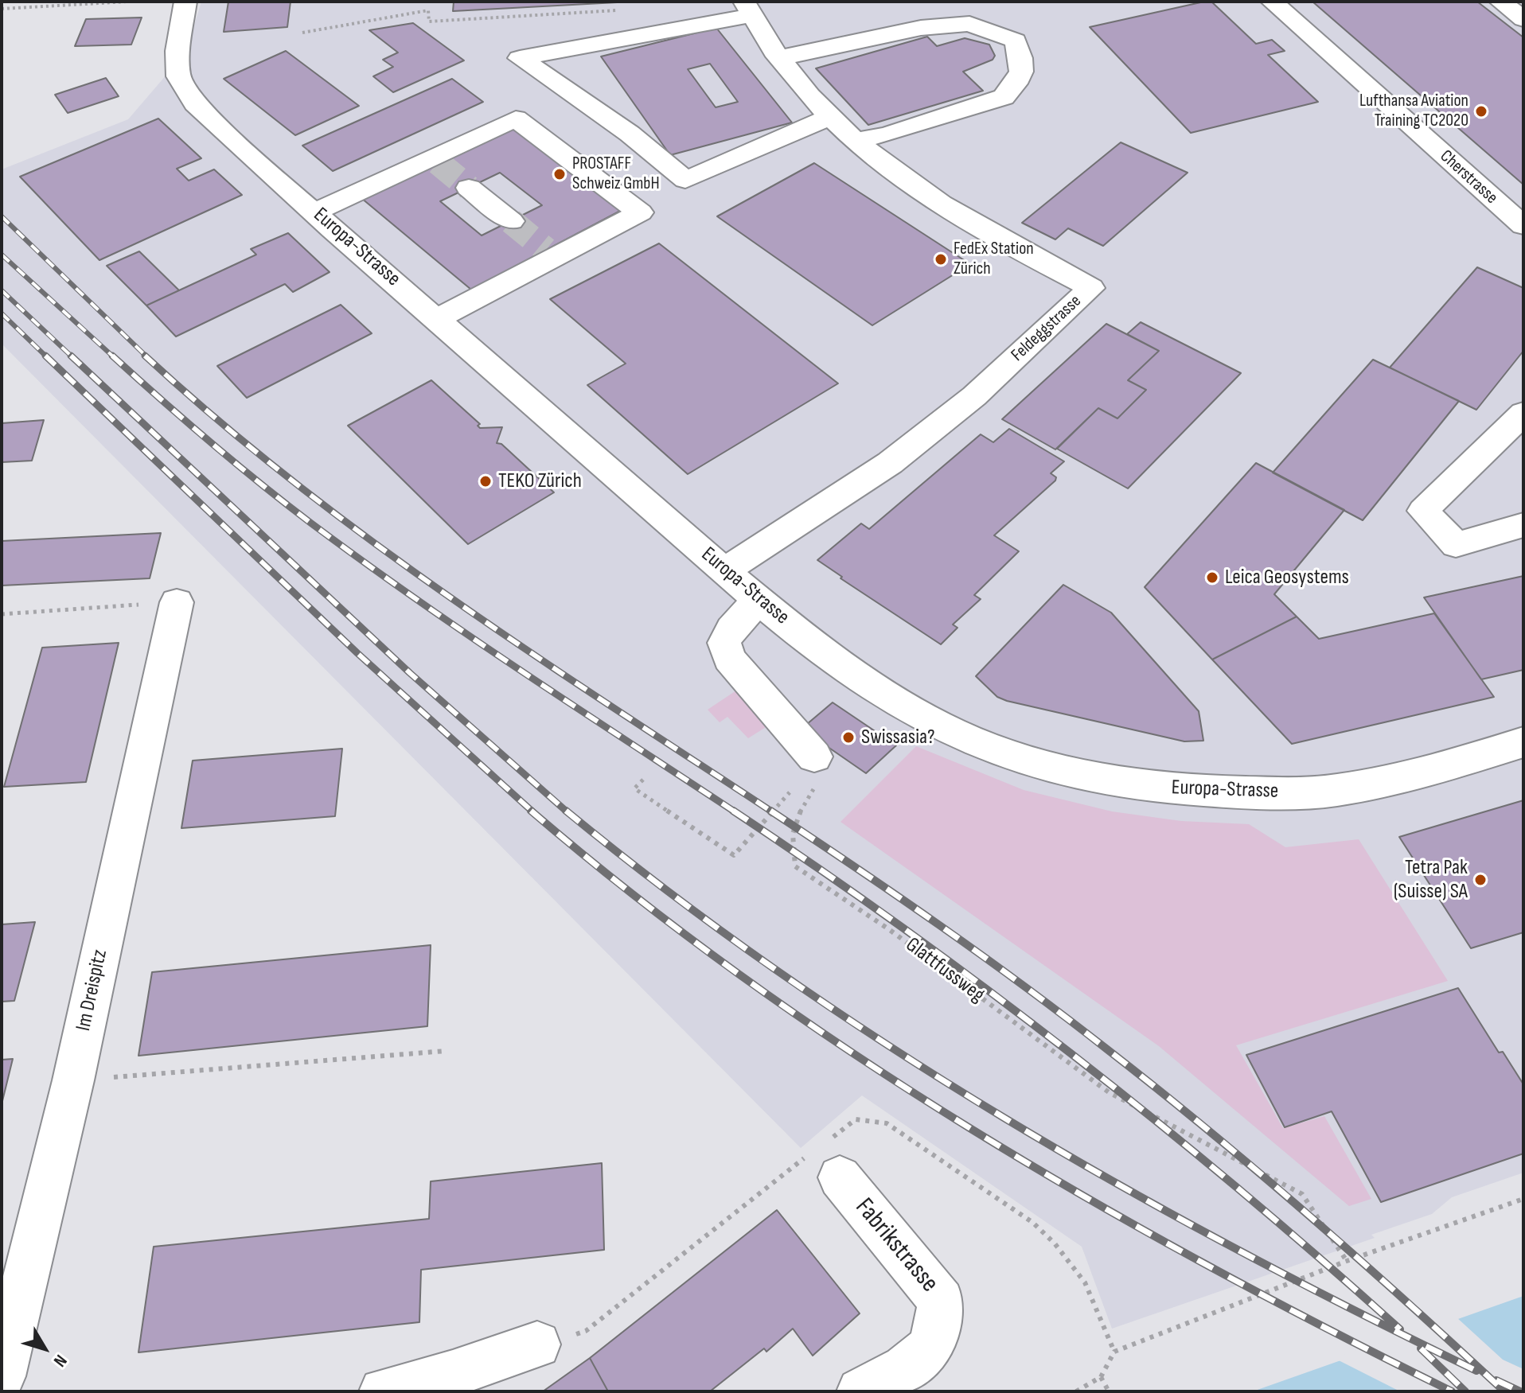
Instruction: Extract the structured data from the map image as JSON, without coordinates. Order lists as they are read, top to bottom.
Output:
{
  "streets": {
    "street": [
      "Cherstrasse",
      "Europa-Strasse",
      "Feldeggstrasse",
      "Im Dreispitz",
      "Fabrikstrasse"
    ],
    "path": ["Glattfussweg"]
  },
  "crossings": [
    ["Europa-Strasse", "Feldeggstrasse"]
  ],
  "places": [
    "Lufthansa Aviation Training TC2020",
    "PROSTAFF Schweiz GmbH",
    "FedEx Station Zürich",
    "TEKO Zürich",
    "Leica Geosystems",
    "Swissasia?",
    "Tetra Pak (Suisse) SA"
  ],
  "north": "bottom right"
}
